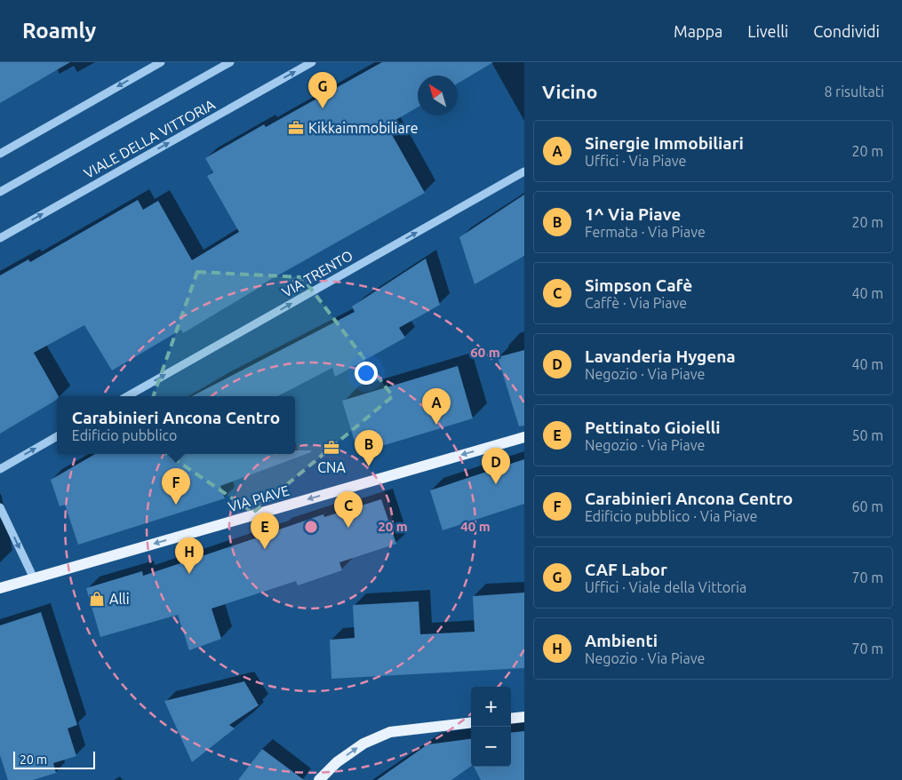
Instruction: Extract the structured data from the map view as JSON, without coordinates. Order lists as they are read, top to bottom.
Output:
{
  "streets": {
    "main road": ["VIA PIAVE"],
    "street": ["VIALE DELLA VITTORIA", "VIA TRENTO"]
  },
  "one_way": ["VIA TRENTO", "VIA PIAVE"],
  "places": {
    "office": ["Kikkaimmobiliare", "CNA"],
    "shop": ["Alli"]
  },
  "scale_bar": "20 m",
  "north": "top left",
  "page": {
    "header": "Roamly",
    "nav": ["Mappa", "Livelli", "Condividi"],
    "heading": ["Vicino", "8 risultati"],
    "pins": [
      "G",
      "A",
      "B",
      "D",
      "F",
      "C",
      "E",
      "H"
    ],
    "list": [
      {
        "mark": "A",
        "name": "Sinergie Immobiliari",
        "note": "Uffici · Via Piave",
        "value": "20 m"
      },
      {
        "mark": "B",
        "name": "1^ Via Piave",
        "note": "Fermata · Via Piave",
        "value": "20 m"
      },
      {
        "mark": "C",
        "name": "Simpson Cafè",
        "note": "Caffè · Via Piave",
        "value": "40 m"
      },
      {
        "mark": "D",
        "name": "Lavanderia Hygena",
        "note": "Negozio · Via Piave",
        "value": "40 m"
      },
      {
        "mark": "E",
        "name": "Pettinato Gioielli",
        "note": "Negozio · Via Piave",
        "value": "50 m"
      },
      {
        "mark": "F",
        "name": "Carabinieri Ancona Centro",
        "note": "Edificio pubblico · Via Piave",
        "value": "60 m"
      },
      {
        "mark": "G",
        "name": "CAF Labor",
        "note": "Uffici · Viale della Vittoria",
        "value": "70 m"
      },
      {
        "mark": "H",
        "name": "Ambienti",
        "note": "Negozio · Via Piave",
        "value": "70 m"
      }
    ],
    "popup": ["Carabinieri Ancona Centro", "Edificio pubblico"],
    "map_buttons": ["+", "−"],
    "scale": "20 m"
  },
  "rings": ["60 m", "20 m", "40 m"]
}
